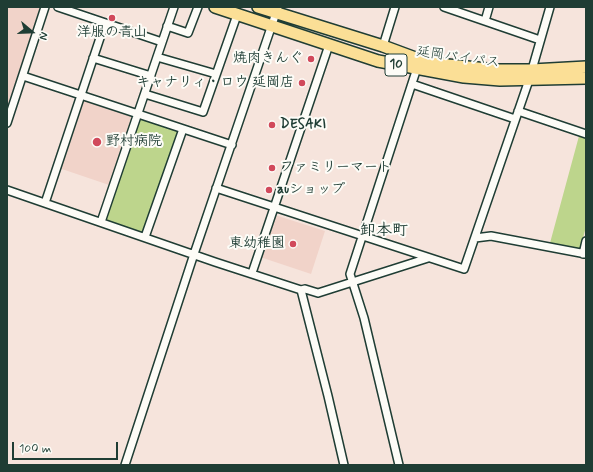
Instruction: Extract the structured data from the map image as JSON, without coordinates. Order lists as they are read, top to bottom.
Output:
{
  "streets": {
    "highway": ["延岡バイパス", "10"]
  },
  "districts": ["卸本町"],
  "places": [
    "洋服の青山",
    "焼肉きんぐ",
    "キャナリィ・ロウ 延岡店",
    "DESAKI",
    "野村病院",
    "ファミリーマート",
    "auショップ",
    "東幼稚園"
  ],
  "scale_bar": "100 m",
  "north": "right"
}
